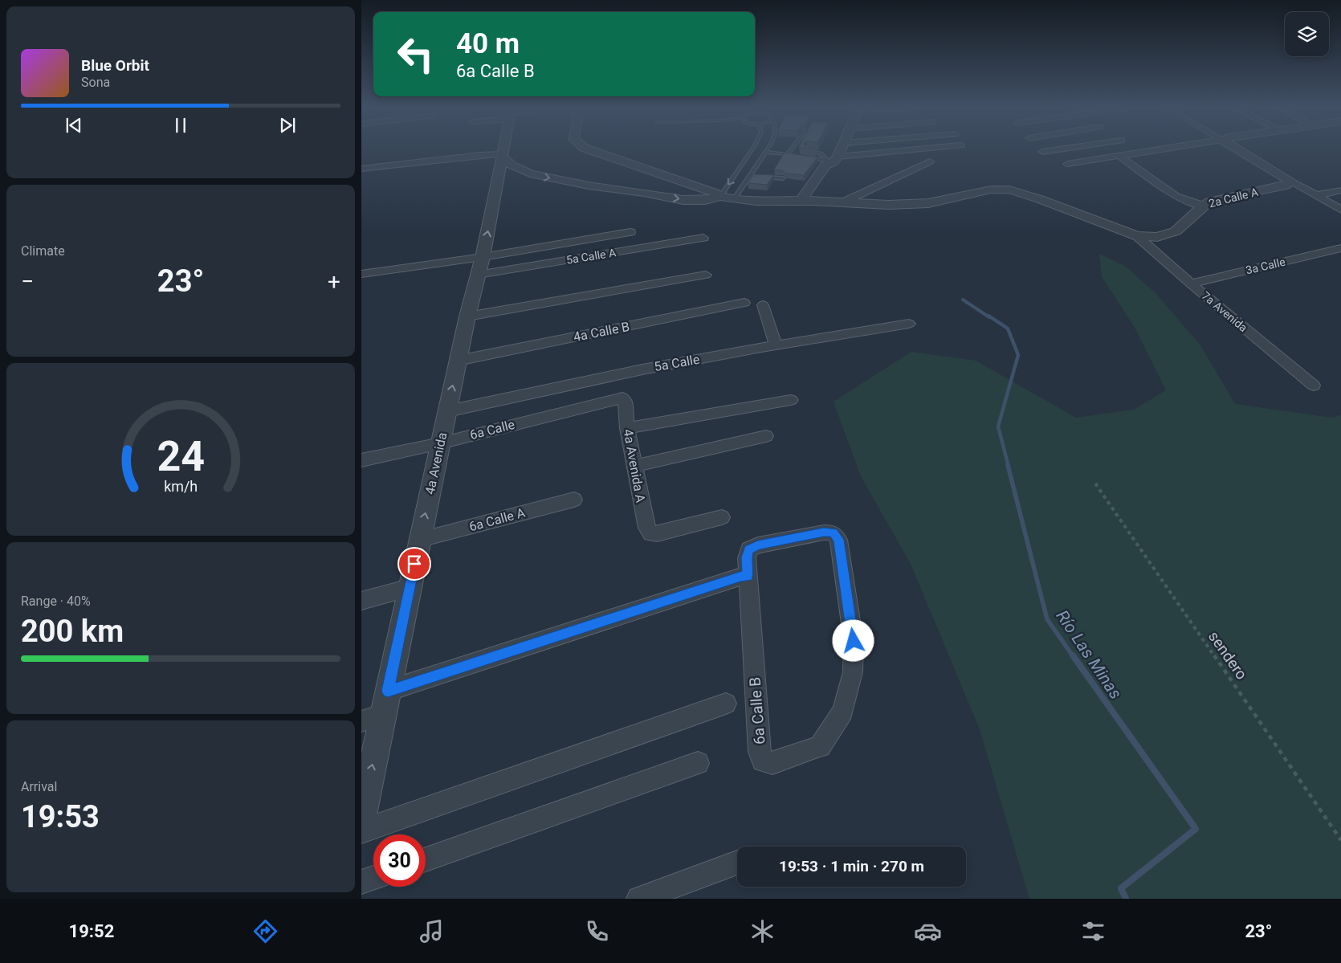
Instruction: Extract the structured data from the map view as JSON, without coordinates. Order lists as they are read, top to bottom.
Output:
{
  "streets": {
    "street": [
      "2a Calle A",
      "5a Calle A",
      "3a Calle",
      "7a Avenida",
      "4a Calle B",
      "5a Calle",
      "6a Calle",
      "4a Avenida",
      "4a Avenida A",
      "6a Calle A",
      "6a Calle B"
    ],
    "path": ["sendero"]
  },
  "crossings": [
    ["2a Calle A", "7a Avenida"],
    ["5a Calle A", "4a Avenida"],
    ["3a Calle", "7a Avenida"],
    ["4a Calle B", "4a Avenida"],
    ["5a Calle", "4a Avenida"],
    ["6a Calle", "4a Avenida"],
    ["6a Calle", "4a Avenida A"],
    ["4a Avenida", "6a Calle A"]
  ],
  "one_way": ["4a Avenida"],
  "water": ["Río Las Minas"],
  "page": {
    "turn": ["40 m", "6a Calle B"],
    "song": ["Blue Orbit", "Sona"],
    "tile": [
      "Climate",
      ["Range · 40%", "200 km"],
      ["Arrival", "19:53"]
    ],
    "heat": ["−", "23°", "+"],
    "limit": "30",
    "trip": "19:53 · 1 min · 270 m",
    "tabs": ["19:52", "23°"],
    "gauge": ["24", "km/h"]
  }
}
